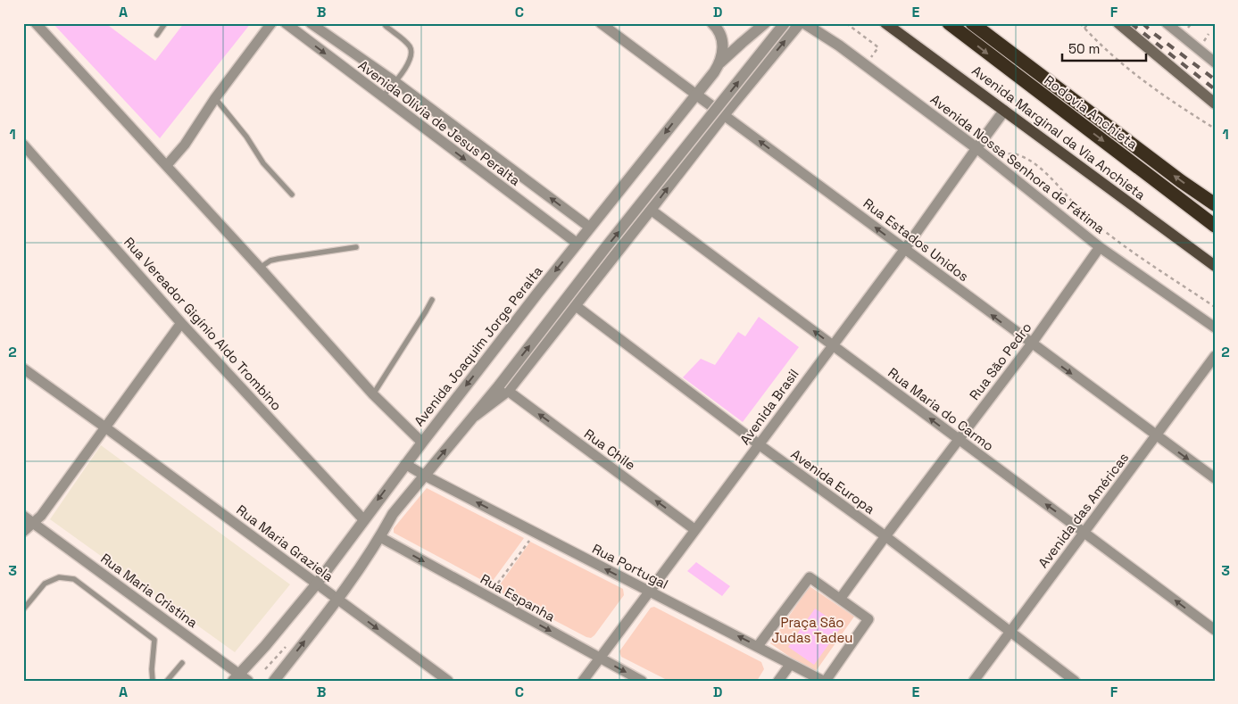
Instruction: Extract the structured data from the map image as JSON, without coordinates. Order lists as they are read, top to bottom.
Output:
{
  "streets": {
    "highway": ["Rodovia Anchieta"],
    "main road": ["Avenida Marginal da Via Anchieta"],
    "street": [
      "Avenida Olívia de Jesus Peralta",
      "Avenida Nossa Senhora de Fátima",
      "Rua Estados Unidos",
      "Rua Vereador Gigínio Aldo Trombino",
      "Avenida Joaquim Jorge Peralta",
      "Rua São Pedro",
      "Avenida Brasil",
      "Rua Maria do Carmo",
      "Rua Chile",
      "Avenida Europa",
      "Avenida das Américas",
      "Rua Maria Graziela",
      "Rua Portugal",
      "Rua Maria Cristina",
      "Rua Espanha"
    ]
  },
  "crossings": [
    ["Avenida Olívia de Jesus Peralta", "Avenida Joaquim Jorge Peralta"],
    ["Avenida Nossa Senhora de Fátima", "Rua São Pedro"],
    ["Avenida Nossa Senhora de Fátima", "Avenida Brasil"],
    ["Rua Estados Unidos", "Avenida Joaquim Jorge Peralta"],
    ["Rua Estados Unidos", "Rua São Pedro"],
    ["Rua Estados Unidos", "Avenida Brasil"],
    ["Rua Estados Unidos", "Avenida das Américas"],
    ["Rua Vereador Gigínio Aldo Trombino", "Avenida Joaquim Jorge Peralta"],
    ["Avenida Joaquim Jorge Peralta", "Rua Maria Graziela"],
    ["Avenida Joaquim Jorge Peralta", "Rua Portugal"],
    ["Avenida Joaquim Jorge Peralta", "Rua Maria Cristina"],
    ["Rua São Pedro", "Rua Maria do Carmo"],
    ["Rua São Pedro", "Avenida Europa"],
    ["Avenida Brasil", "Rua Maria do Carmo"],
    ["Avenida Brasil", "Rua Chile"],
    ["Avenida Brasil", "Avenida Europa"],
    ["Avenida Brasil", "Rua Portugal"],
    ["Avenida Brasil", "Rua Espanha"],
    ["Rua Maria do Carmo", "Avenida das Américas"],
    ["Avenida Europa", "Avenida das Américas"]
  ],
  "one_way": [
    "Rua Maria do Carmo",
    "Rua Chile",
    "Rua Portugal",
    "Rua Espanha"
  ],
  "parks": ["Praça São Judas Tadeu"],
  "scale_bar": "50 m",
  "grid": {
    "columns": [
      "A",
      "B",
      "C",
      "D",
      "E",
      "F"
    ],
    "rows": ["1", "2", "3"]
  }
}
